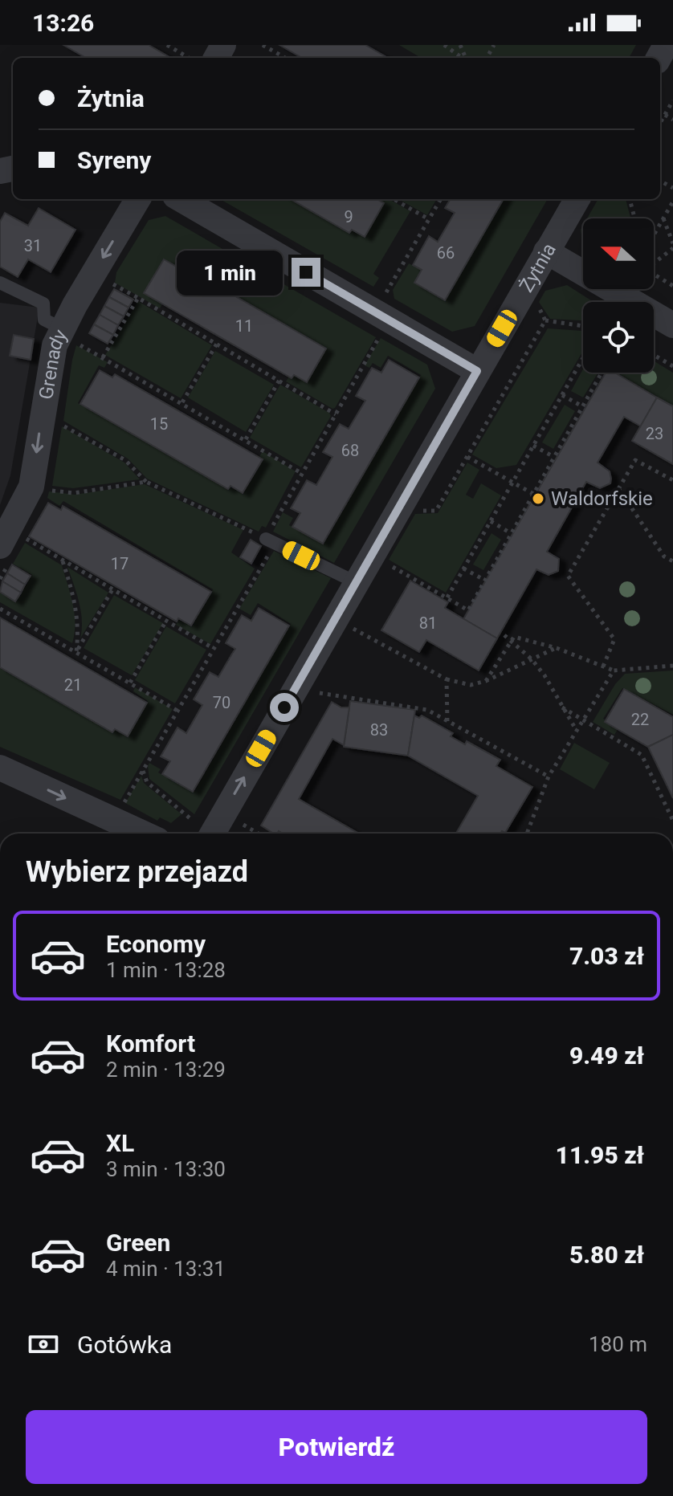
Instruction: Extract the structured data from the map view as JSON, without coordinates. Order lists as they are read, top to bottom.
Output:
{
  "streets": {
    "street": ["Żytnia", "Grenady"]
  },
  "one_way": ["Żytnia", "Grenady"],
  "places": ["Waldorfskie"],
  "house_numbers": [
    "9",
    "31",
    "66",
    "11",
    "15",
    "23",
    "68",
    "17",
    "81",
    "21",
    "70",
    "22",
    "83"
  ],
  "north": "left",
  "page": {
    "status": "13:26",
    "banner": ["Żytnia", "Syreny"],
    "bubble": "1 min",
    "heading": "Wybierz przejazd",
    "list": [
      {
        "name": "Economy",
        "note": "1 min · 13:28",
        "value": "7.03 zł"
      },
      {
        "name": "Komfort",
        "note": "2 min · 13:29",
        "value": "9.49 zł"
      },
      {
        "name": "XL",
        "note": "3 min · 13:30",
        "value": "11.95 zł"
      },
      {
        "name": "Green",
        "note": "4 min · 13:31",
        "value": "5.80 zł"
      }
    ],
    "pay": ["Gotówka", "180 m"],
    "buttons": "Potwierdź"
  }
}
